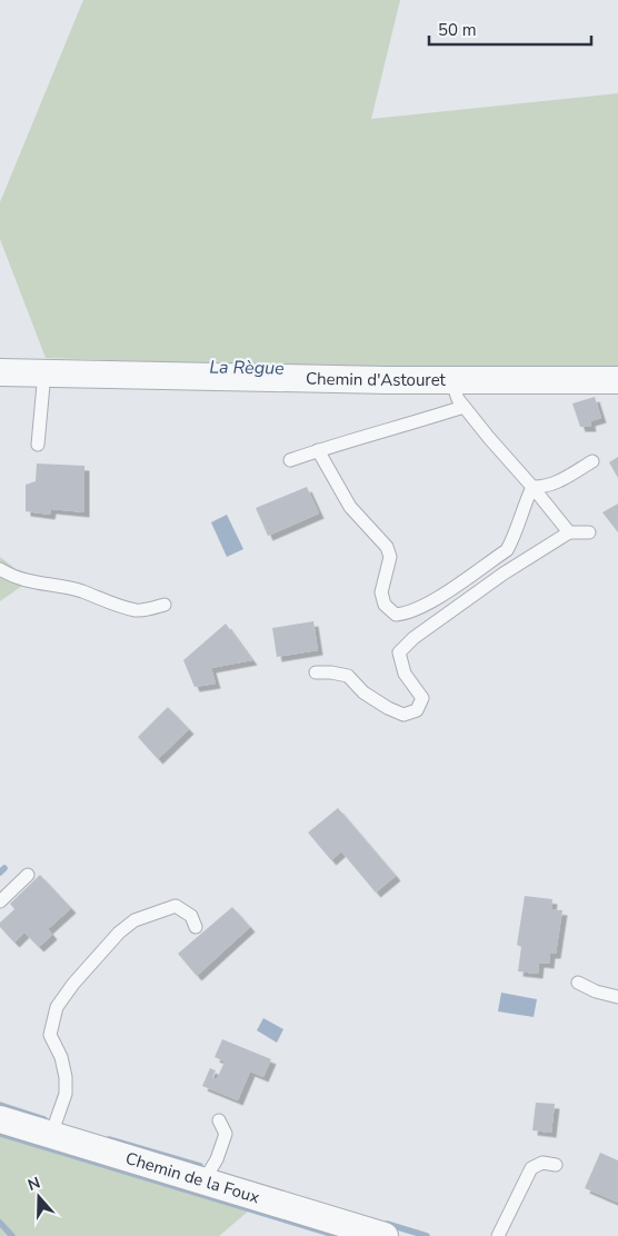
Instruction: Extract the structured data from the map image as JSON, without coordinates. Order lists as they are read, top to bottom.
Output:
{
  "streets": {
    "street": ["Chemin d'Astouret", "Chemin de la Foux"]
  },
  "water": ["La Règue"],
  "scale_bar": "50 m",
  "north": "top"
}
